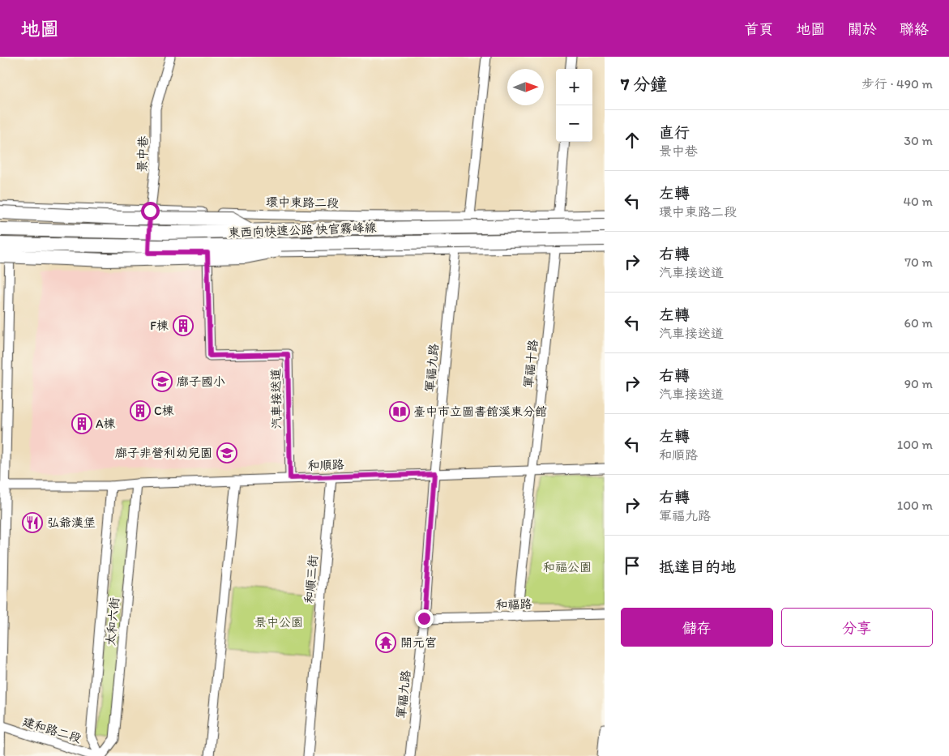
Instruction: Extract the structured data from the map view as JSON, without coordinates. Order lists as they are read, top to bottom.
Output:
{
  "streets": {
    "highway": ["東西向快速公路 快官霧峰線"],
    "street": [
      "景中巷",
      "環中東路二段",
      "軍福十路",
      "軍福九路",
      "汽車接送道",
      "和順路",
      "和順三街",
      "和福路",
      "太和六街",
      "建和路二段"
    ]
  },
  "crossings": [
    ["景中巷", "環中東路二段"],
    ["環中東路二段", "軍福十路"],
    ["環中東路二段", "軍福九路"],
    ["軍福十路", "和順路"],
    ["軍福十路", "和福路"],
    ["軍福九路", "和順路"],
    ["軍福九路", "和福路"],
    ["汽車接送道", "和順路"],
    ["和順路", "和順三街"],
    ["和順路", "太和六街"]
  ],
  "parks": ["和福公園", "景中公園"],
  "places": {
    "building": ["F棟", "C棟", "A棟"],
    "school or university": ["廍子國小", "廍子非營利幼兒園"],
    "library": ["臺中市立圖書館溪東分館"],
    "restaurant": ["弘爺漢堡"],
    "temple": ["開元宮"]
  },
  "north": "right",
  "page": {
    "header": "地圖",
    "nav": [
      "首頁",
      "地圖",
      "關於",
      "聯絡"
    ],
    "heading": ["7 分鐘", "步行 · 490 m"],
    "map_buttons": ["+", "−"],
    "list": [
      ["直行", "景中巷", "30 m"],
      ["左轉", "環中東路二段", "40 m"],
      ["右轉", "汽車接送道", "70 m"],
      ["左轉", "汽車接送道", "60 m"],
      ["右轉", "汽車接送道", "90 m"],
      ["左轉", "和順路", "100 m"],
      ["右轉", "軍福九路", "100 m"],
      "抵達目的地"
    ],
    "buttons": ["儲存", "分享"]
  }
}
